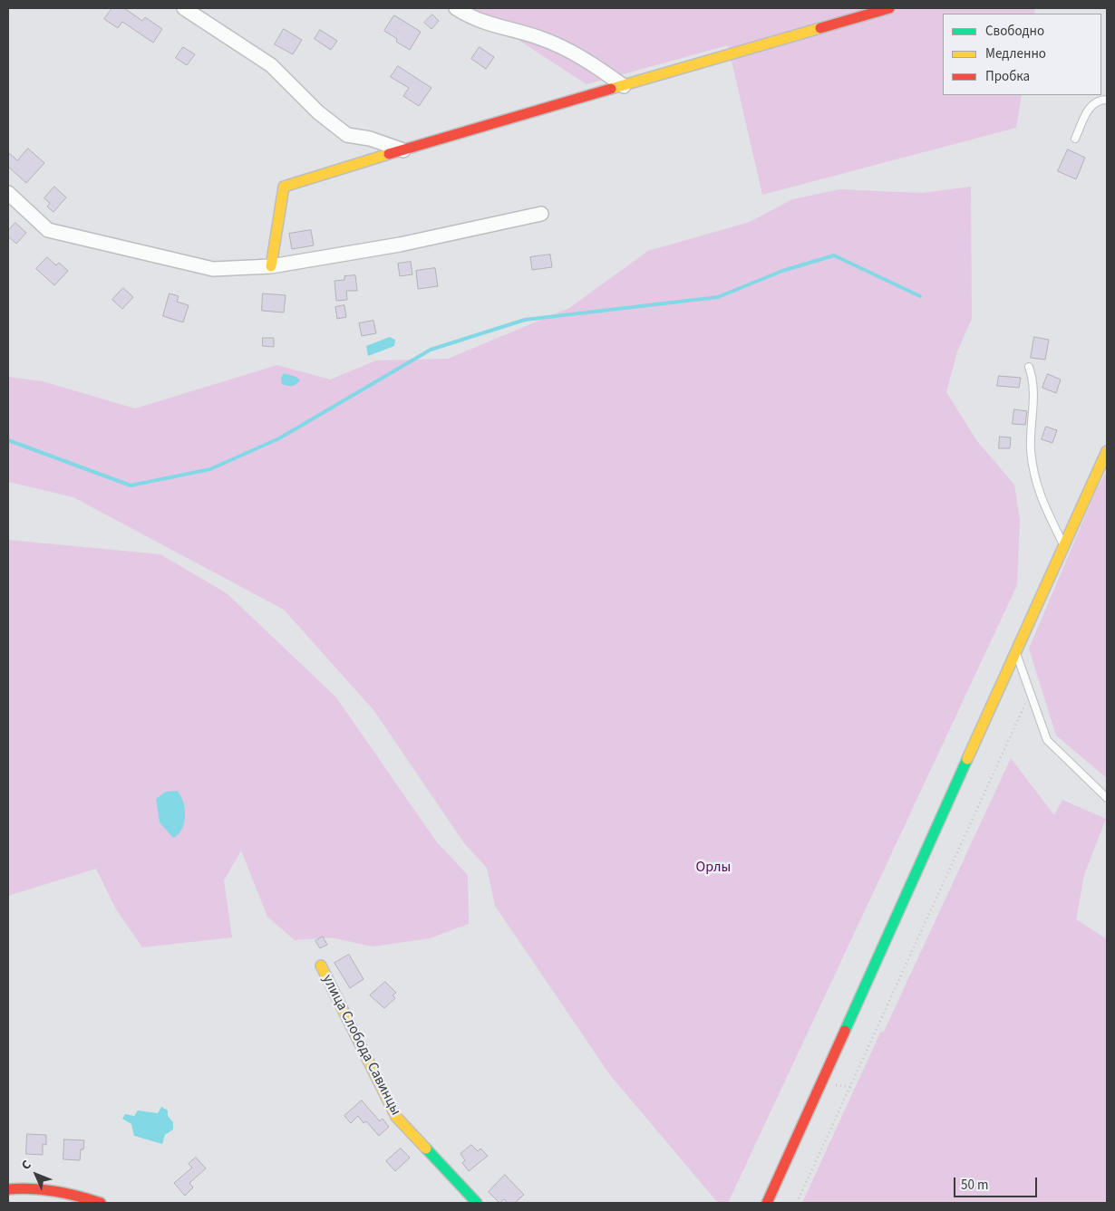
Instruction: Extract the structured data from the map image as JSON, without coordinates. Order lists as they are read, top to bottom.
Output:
{
  "streets": {
    "street": ["улица Слобода Савинцы"]
  },
  "parks": ["Орлы"],
  "legend": ["Свободно", "Медленно", "Пробка"],
  "scale_bar": "50 m",
  "north": "top left"
}
